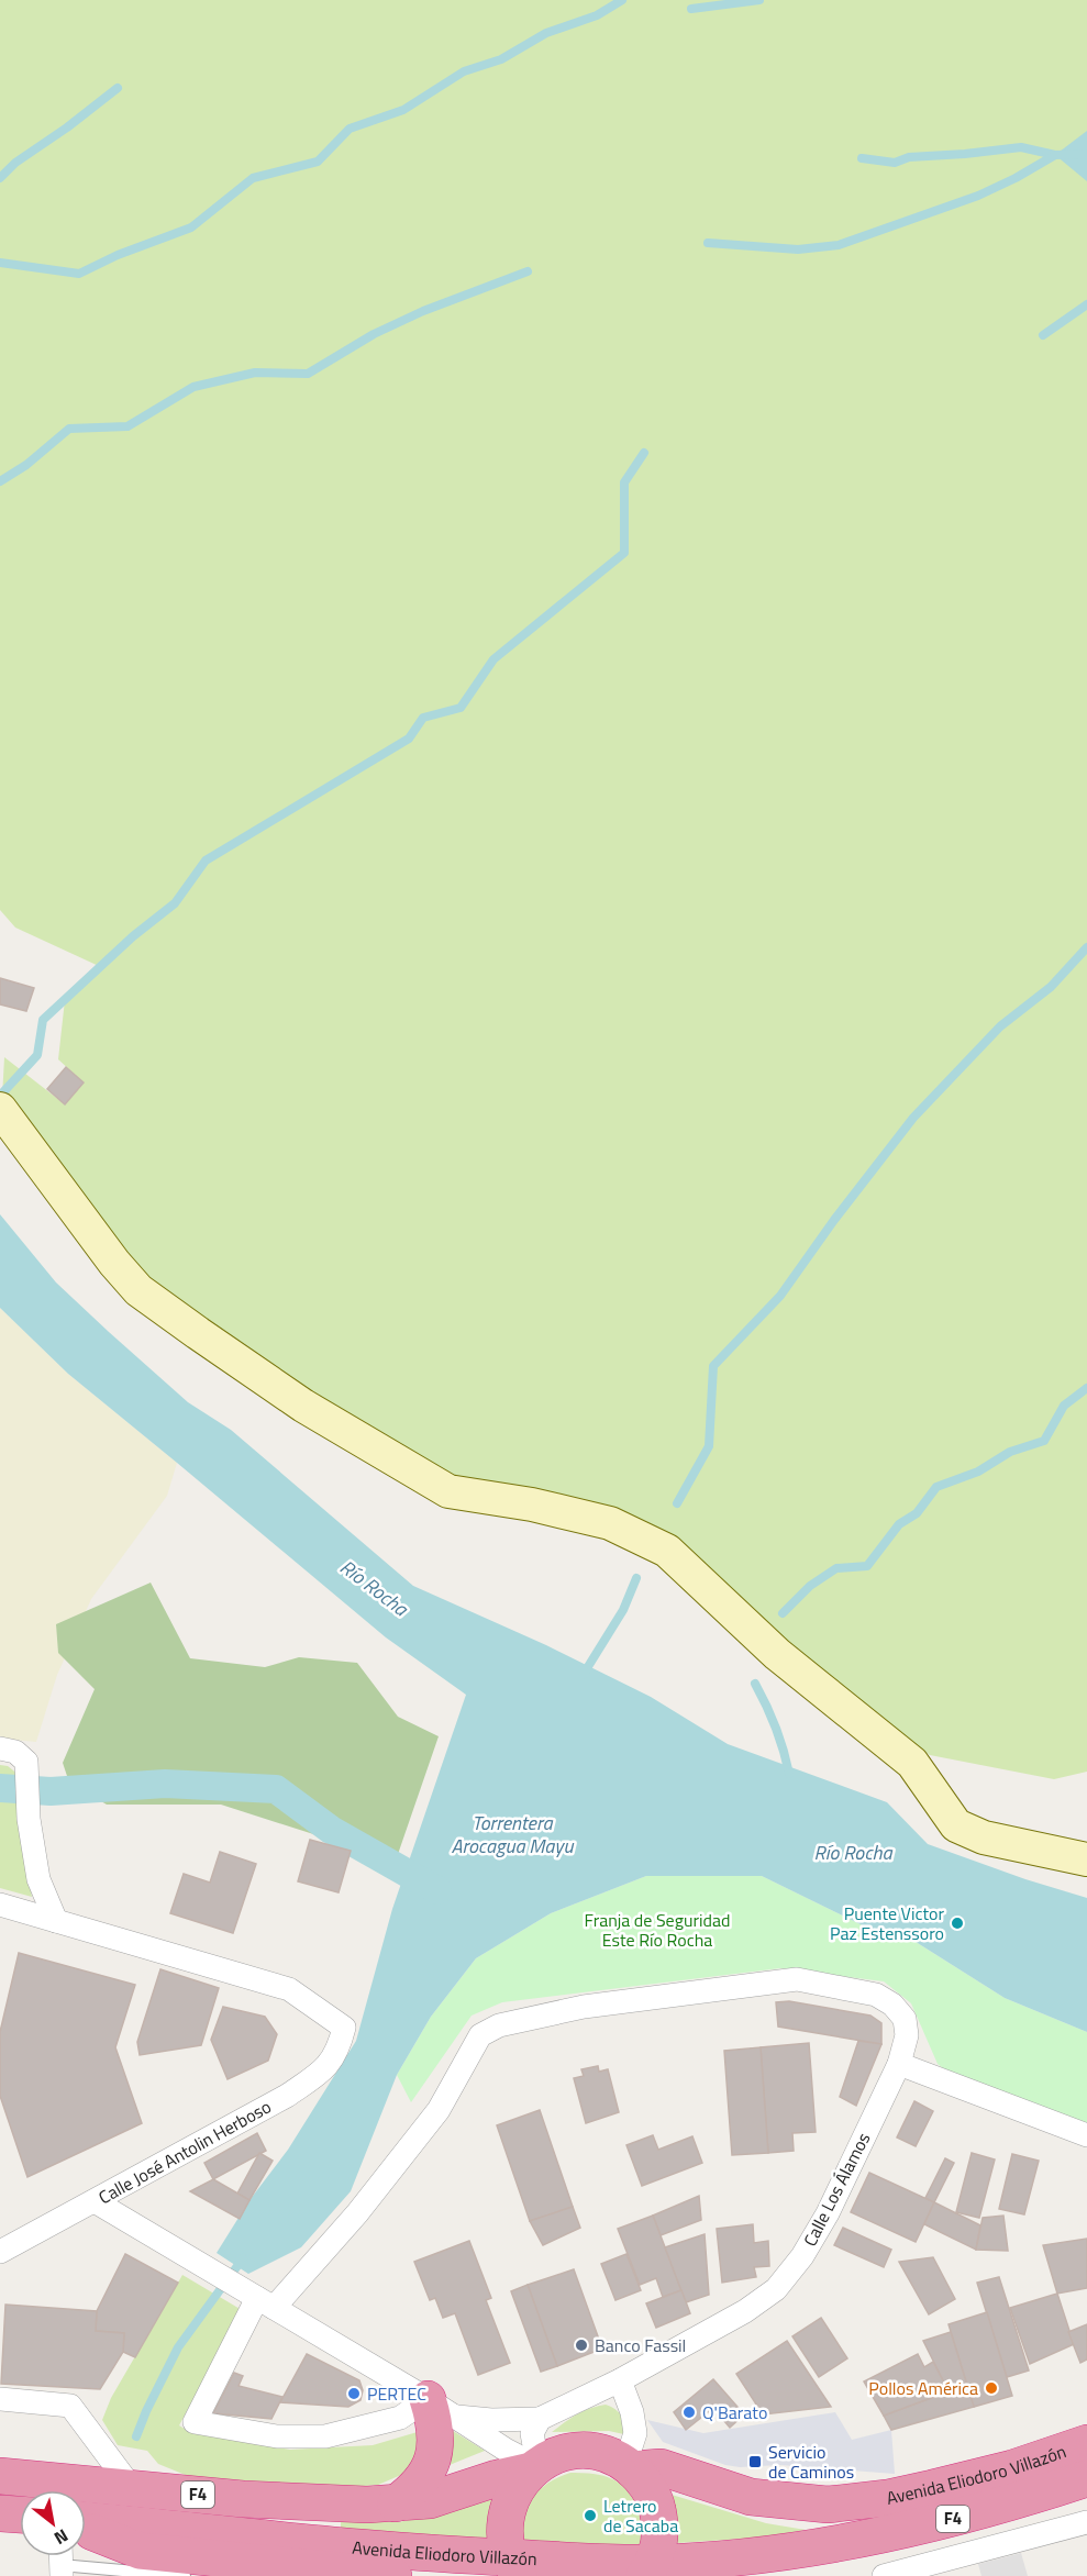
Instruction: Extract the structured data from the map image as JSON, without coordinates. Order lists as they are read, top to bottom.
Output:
{
  "streets": {
    "highway": ["Avenida Eliodoro Villazón", "F4"],
    "street": ["Calle José Antolin Herboso", "Calle Los Álamos"]
  },
  "crossings": [
    ["Avenida Eliodoro Villazón", "F4"]
  ],
  "water": ["Río Rocha", "Torrentera Arocagua Mayu"],
  "parks": ["Franja de Seguridad Este Río Rocha"],
  "places": {
    "other": [
      "Puente Victor Paz Estenssoro",
      "Banco Fassil",
      "Pollos América",
      "PERTEC",
      "Q'Barato",
      "Letrero de Sacaba"
    ],
    "transit": ["Servicio de Caminos"]
  },
  "north": "bottom right"
}
